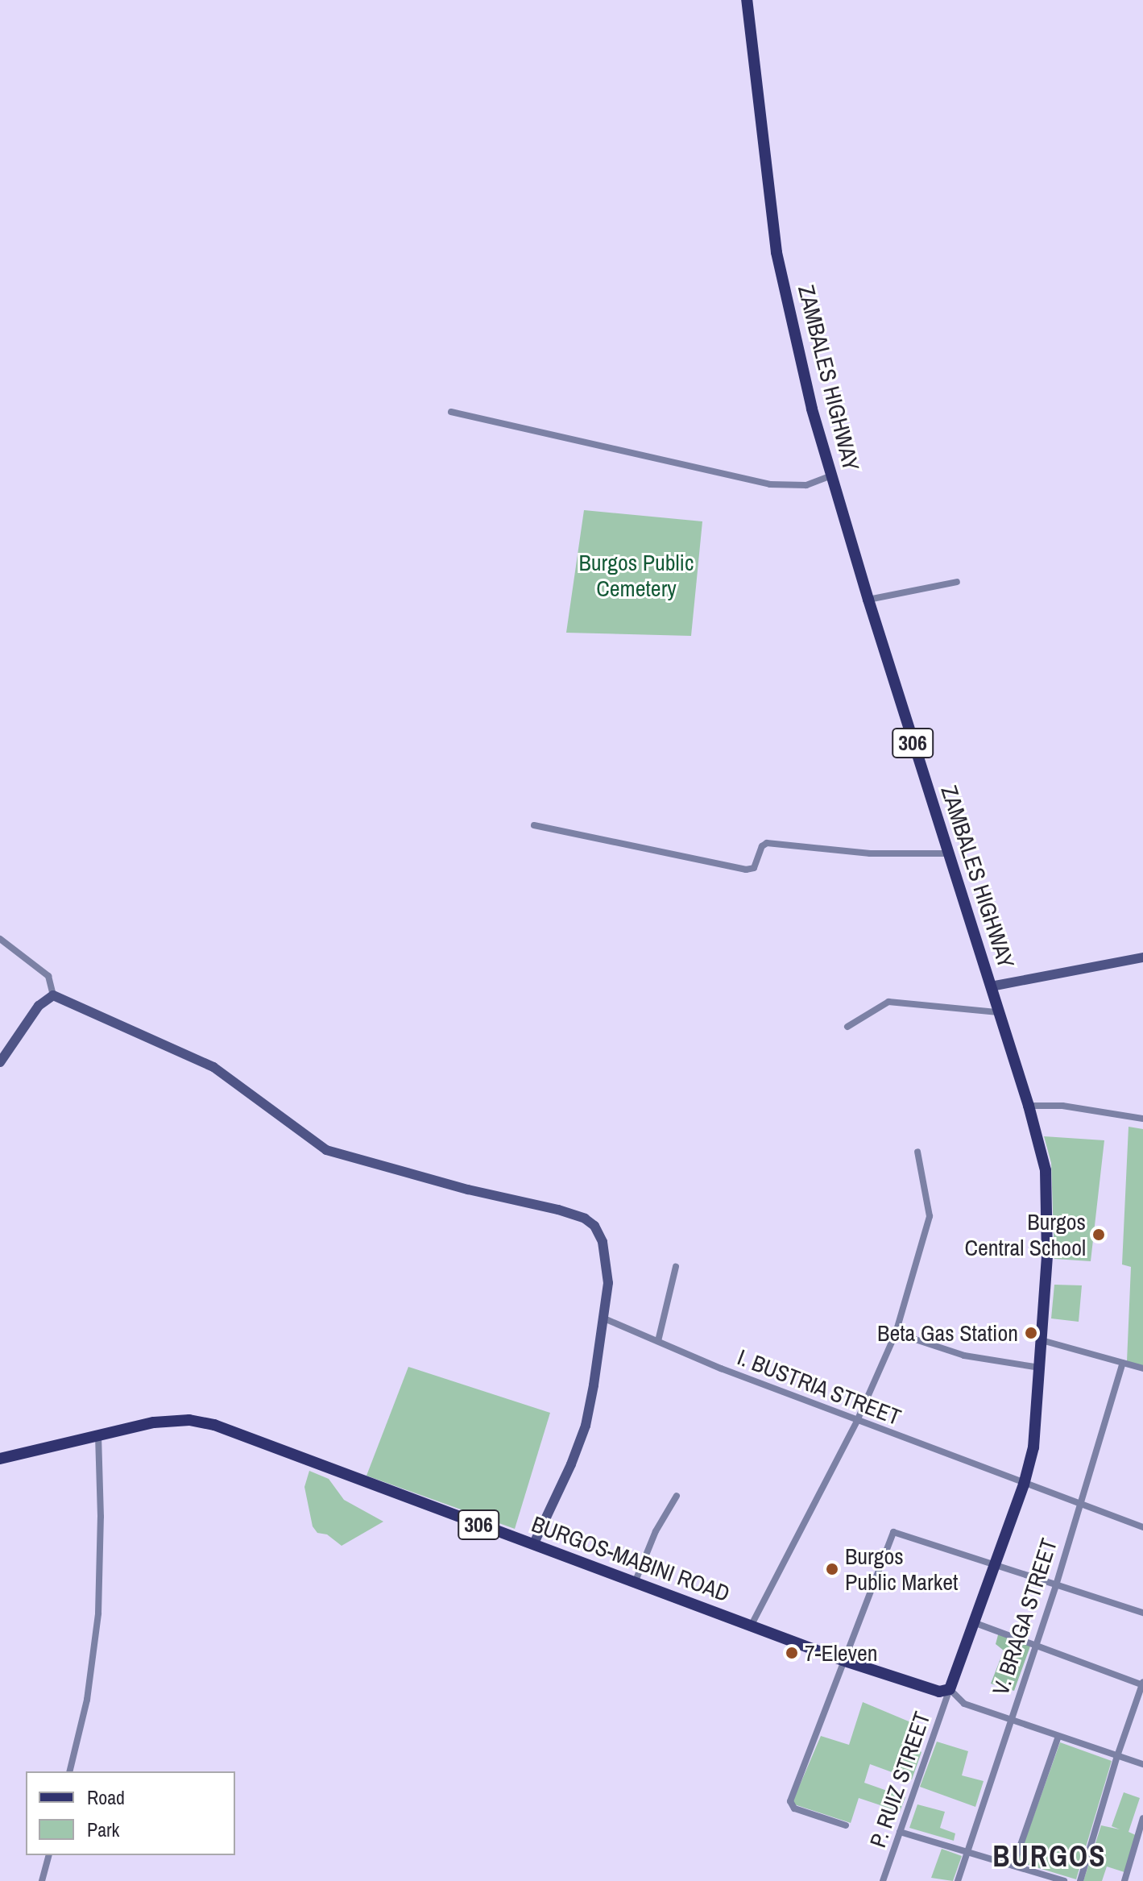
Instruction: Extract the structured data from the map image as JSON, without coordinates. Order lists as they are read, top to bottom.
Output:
{
  "streets": {
    "main road": ["ZAMBALES HIGHWAY", "306", "BURGOS-MABINI ROAD"],
    "street": ["I. BUSTRIA STREET", "V. BRAGA STREET", "P. RUIZ STREET"]
  },
  "crossings": [
    ["ZAMBALES HIGHWAY", "I. BUSTRIA STREET"],
    ["ZAMBALES HIGHWAY", "BURGOS-MABINI ROAD"],
    ["ZAMBALES HIGHWAY", "P. RUIZ STREET"],
    ["I. BUSTRIA STREET", "V. BRAGA STREET"],
    ["BURGOS-MABINI ROAD", "P. RUIZ STREET"]
  ],
  "districts": ["BURGOS"],
  "parks": ["Burgos Public Cemetery"],
  "places": [
    "Burgos Central School",
    "Beta Gas Station",
    "Burgos Public Market",
    "7-Eleven"
  ],
  "legend": ["Road", "Park"]
}
